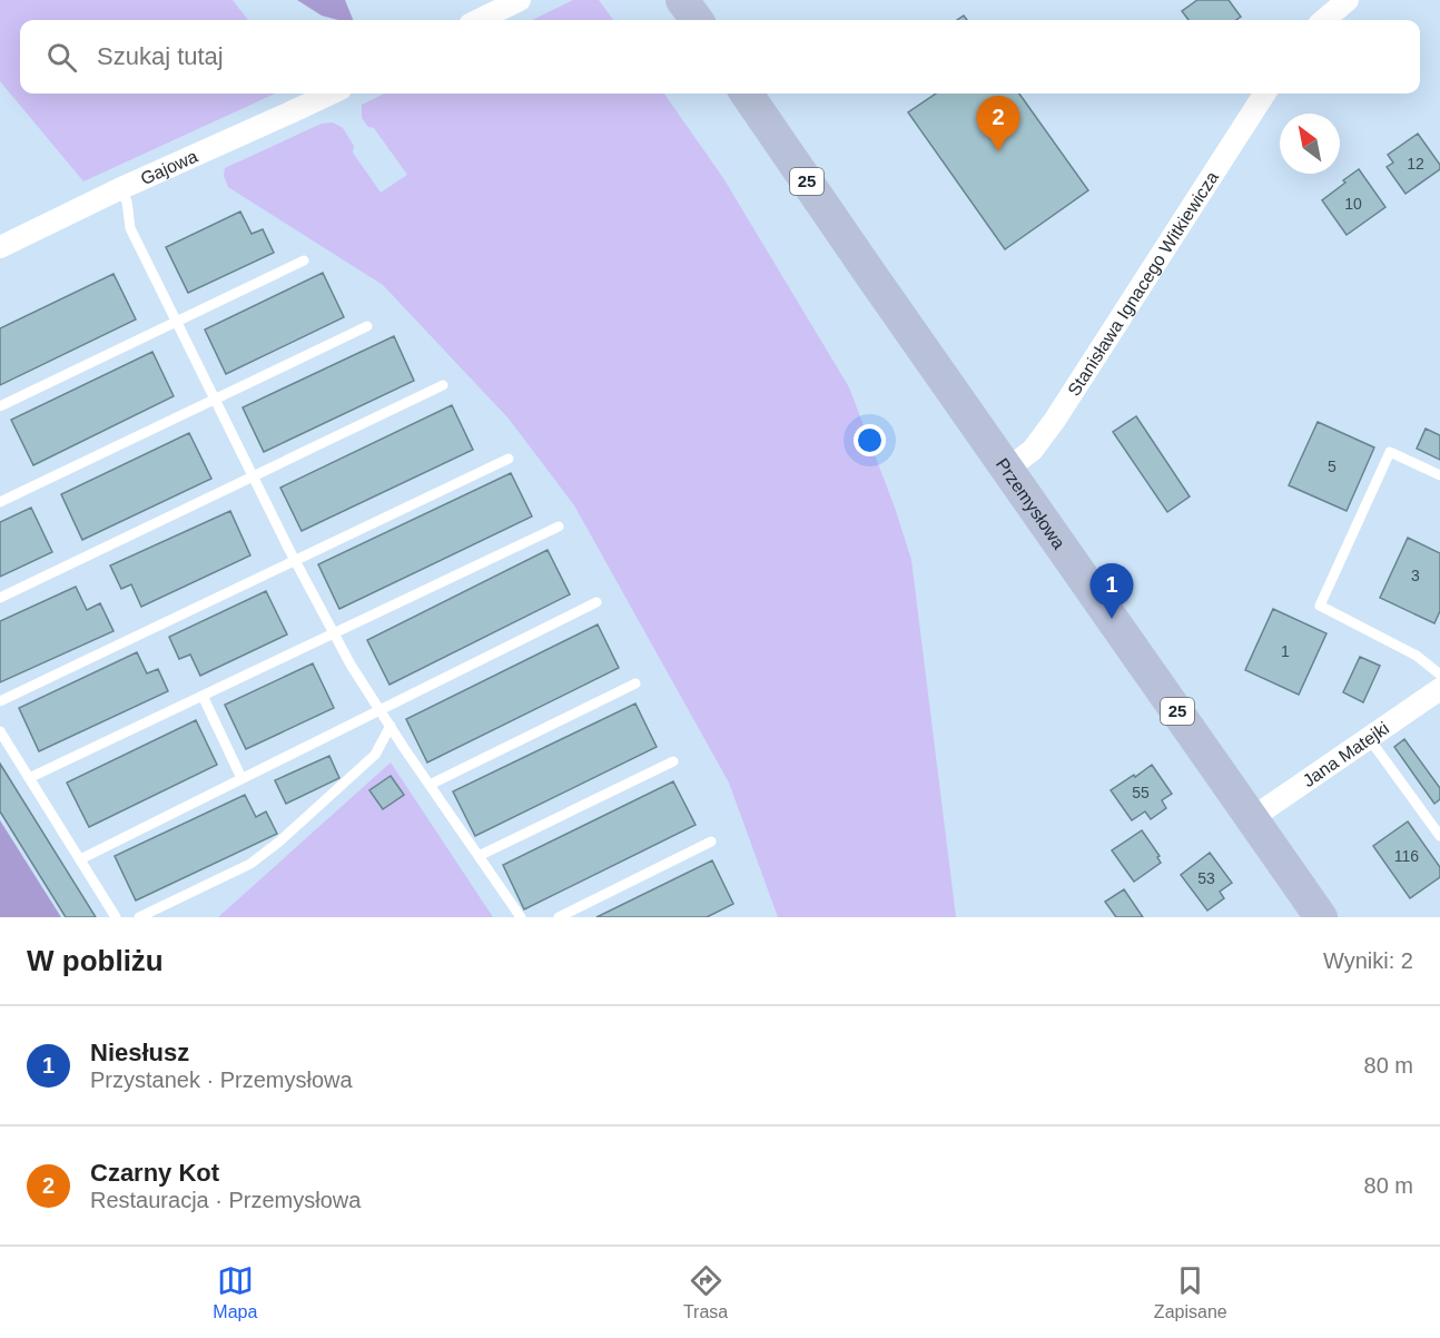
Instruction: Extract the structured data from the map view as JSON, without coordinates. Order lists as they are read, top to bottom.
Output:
{
  "streets": {
    "main road": ["25", "Przemysłowa"],
    "street": ["Gajowa", "Stanisława Ignacego Witkiewicza", "Jana Matejki"]
  },
  "crossings": [
    ["Stanisława Ignacego Witkiewicza", "Przemysłowa"],
    ["Przemysłowa", "Jana Matejki"]
  ],
  "house_numbers": [
    "12",
    "10",
    "5",
    "3",
    "1",
    "55",
    "116",
    "53"
  ],
  "north": "top left",
  "page": {
    "search": "Szukaj tutaj",
    "pins": ["2", "1"],
    "heading": ["W pobliżu", "Wyniki: 2"],
    "list": [
      {
        "mark": "1",
        "name": "Niesłusz",
        "note": "Przystanek · Przemysłowa",
        "value": "80 m"
      },
      {
        "mark": "2",
        "name": "Czarny Kot",
        "note": "Restauracja · Przemysłowa",
        "value": "80 m"
      }
    ],
    "nav": ["Mapa", "Trasa", "Zapisane"]
  }
}
